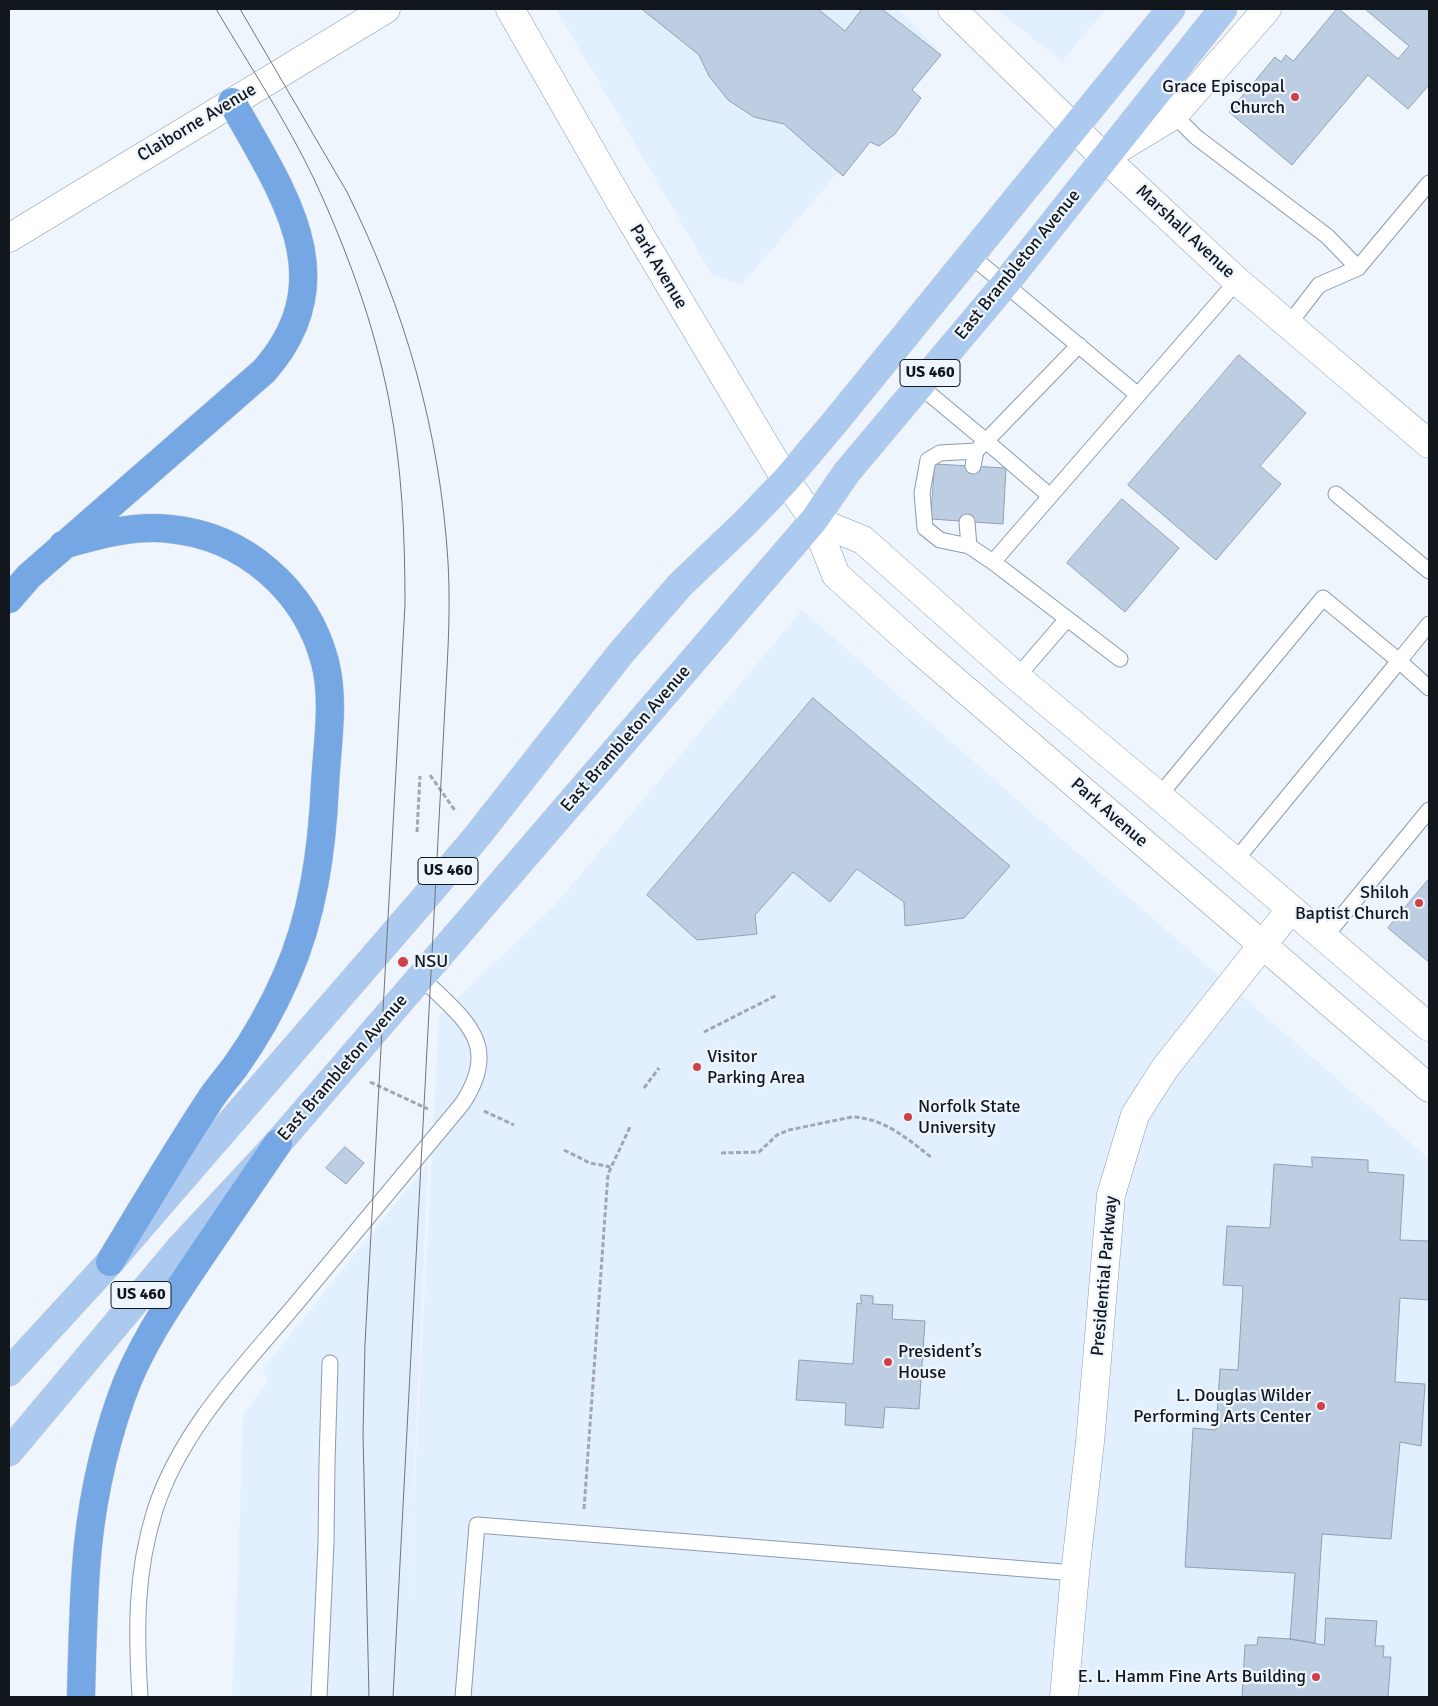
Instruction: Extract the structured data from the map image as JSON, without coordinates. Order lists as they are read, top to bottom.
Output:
{
  "streets": {
    "main road": [
      "Claiborne Avenue",
      "Marshall Avenue",
      "East Brambleton Avenue",
      "Park Avenue",
      "US 460",
      "Presidential Parkway"
    ]
  },
  "crossings": [
    ["Marshall Avenue", "East Brambleton Avenue"],
    ["Marshall Avenue", "US 460"],
    ["East Brambleton Avenue", "Park Avenue"],
    ["Park Avenue", "US 460"],
    ["Park Avenue", "Presidential Parkway"]
  ],
  "places": [
    "Grace Episcopal Church",
    "Shiloh Baptist Church",
    "NSU",
    "Visitor Parking Area",
    "Norfolk State University",
    "President’s House",
    "L. Douglas Wilder Performing Arts Center",
    "E. L. Hamm Fine Arts Building"
  ]
}
